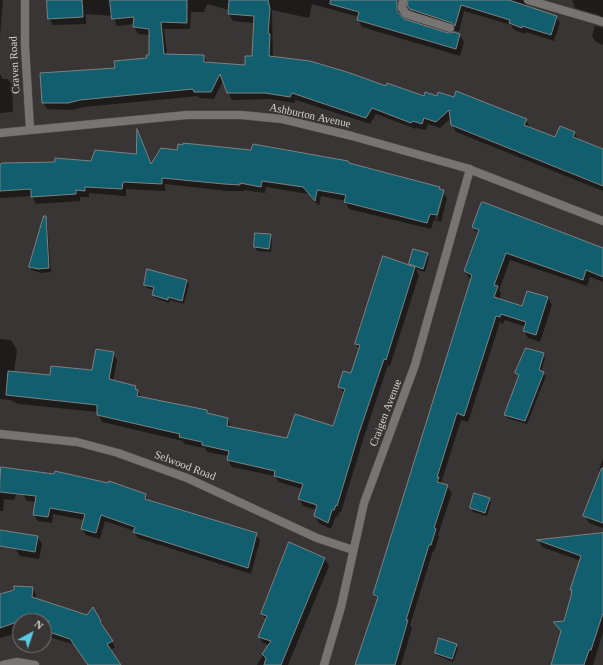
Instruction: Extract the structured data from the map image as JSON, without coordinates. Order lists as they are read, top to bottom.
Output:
{
  "streets": {
    "street": [
      "Craven Road",
      "Ashburton Avenue",
      "Craigen Avenue",
      "Selwood Road"
    ]
  },
  "crossings": [
    ["Craven Road", "Ashburton Avenue"],
    ["Ashburton Avenue", "Craigen Avenue"],
    ["Craigen Avenue", "Selwood Road"]
  ],
  "north": "top right"
}
